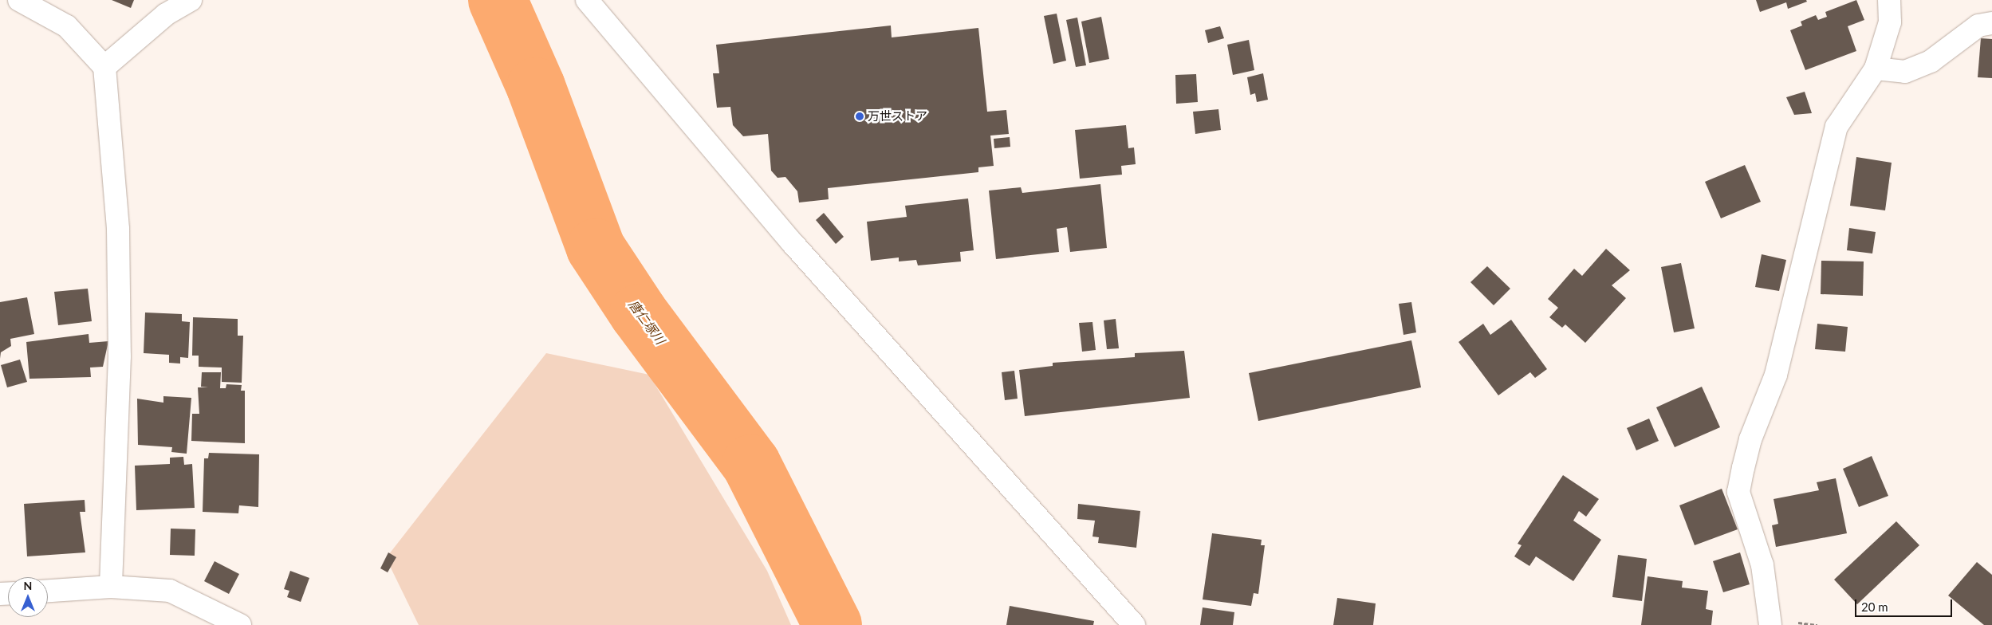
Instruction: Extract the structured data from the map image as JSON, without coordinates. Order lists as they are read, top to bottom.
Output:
{
  "water": ["唐仁塚川"],
  "places": ["万世ストア"],
  "scale_bar": "20 m",
  "north": "top"
}
